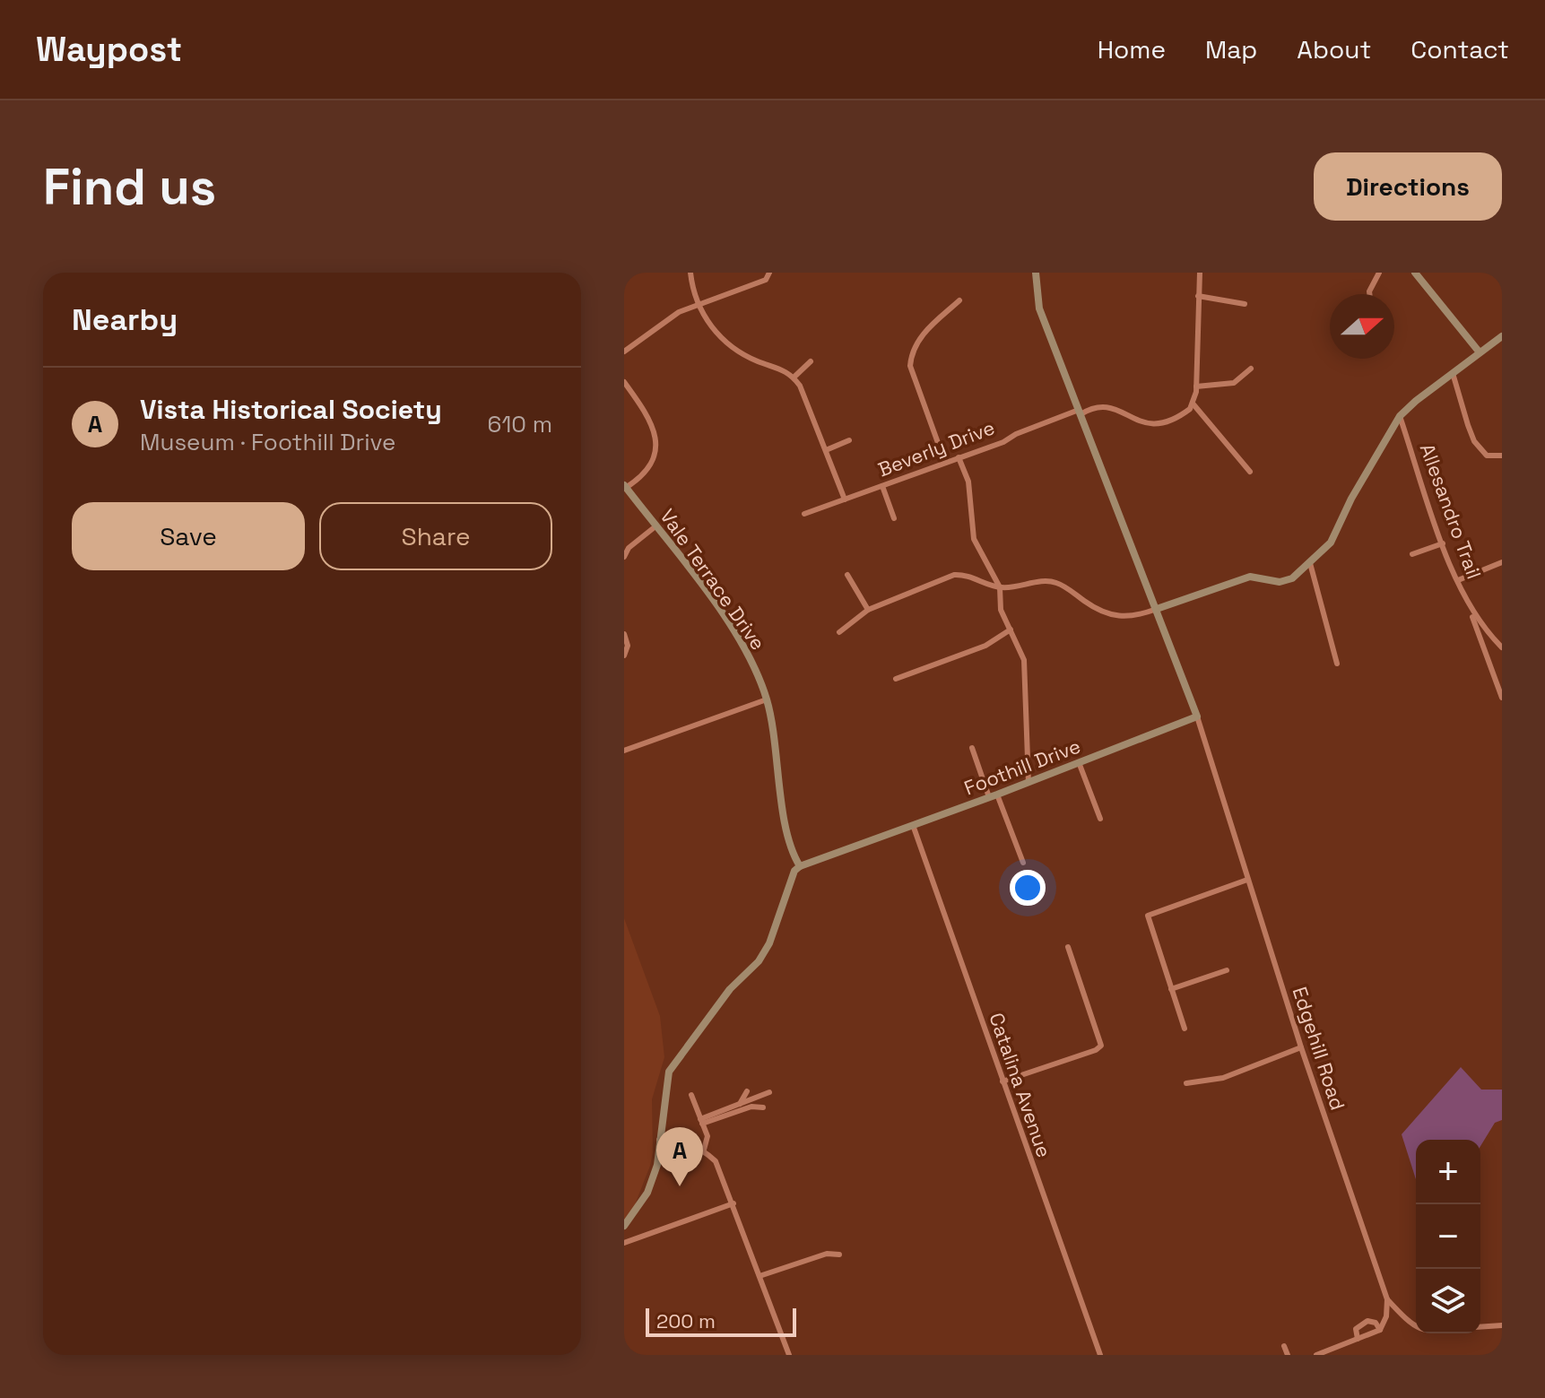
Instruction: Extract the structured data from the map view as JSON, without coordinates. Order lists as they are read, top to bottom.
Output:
{
  "streets": {
    "street": [
      "Beverly Drive",
      "Allesandro Trail",
      "Vale Terrace Drive",
      "Foothill Drive",
      "Edgehill Road",
      "Catalina Avenue"
    ]
  },
  "crossings": [
    ["Vale Terrace Drive", "Foothill Drive"],
    ["Foothill Drive", "Edgehill Road"],
    ["Foothill Drive", "Catalina Avenue"]
  ],
  "scale_bar": "200 m",
  "north": "right",
  "page": {
    "header": "Waypost",
    "nav": [
      "Home",
      "Map",
      "About",
      "Contact"
    ],
    "buttons": [
      "Directions",
      ["Save", "Share"]
    ],
    "title": "Find us",
    "heading": "Nearby",
    "list": [
      {
        "mark": "A",
        "name": "Vista Historical Society",
        "note": "Museum · Foothill Drive",
        "value": "610 m"
      }
    ],
    "pins": "A",
    "map_buttons": ["+", "−"],
    "scale": "200 m"
  }
}
